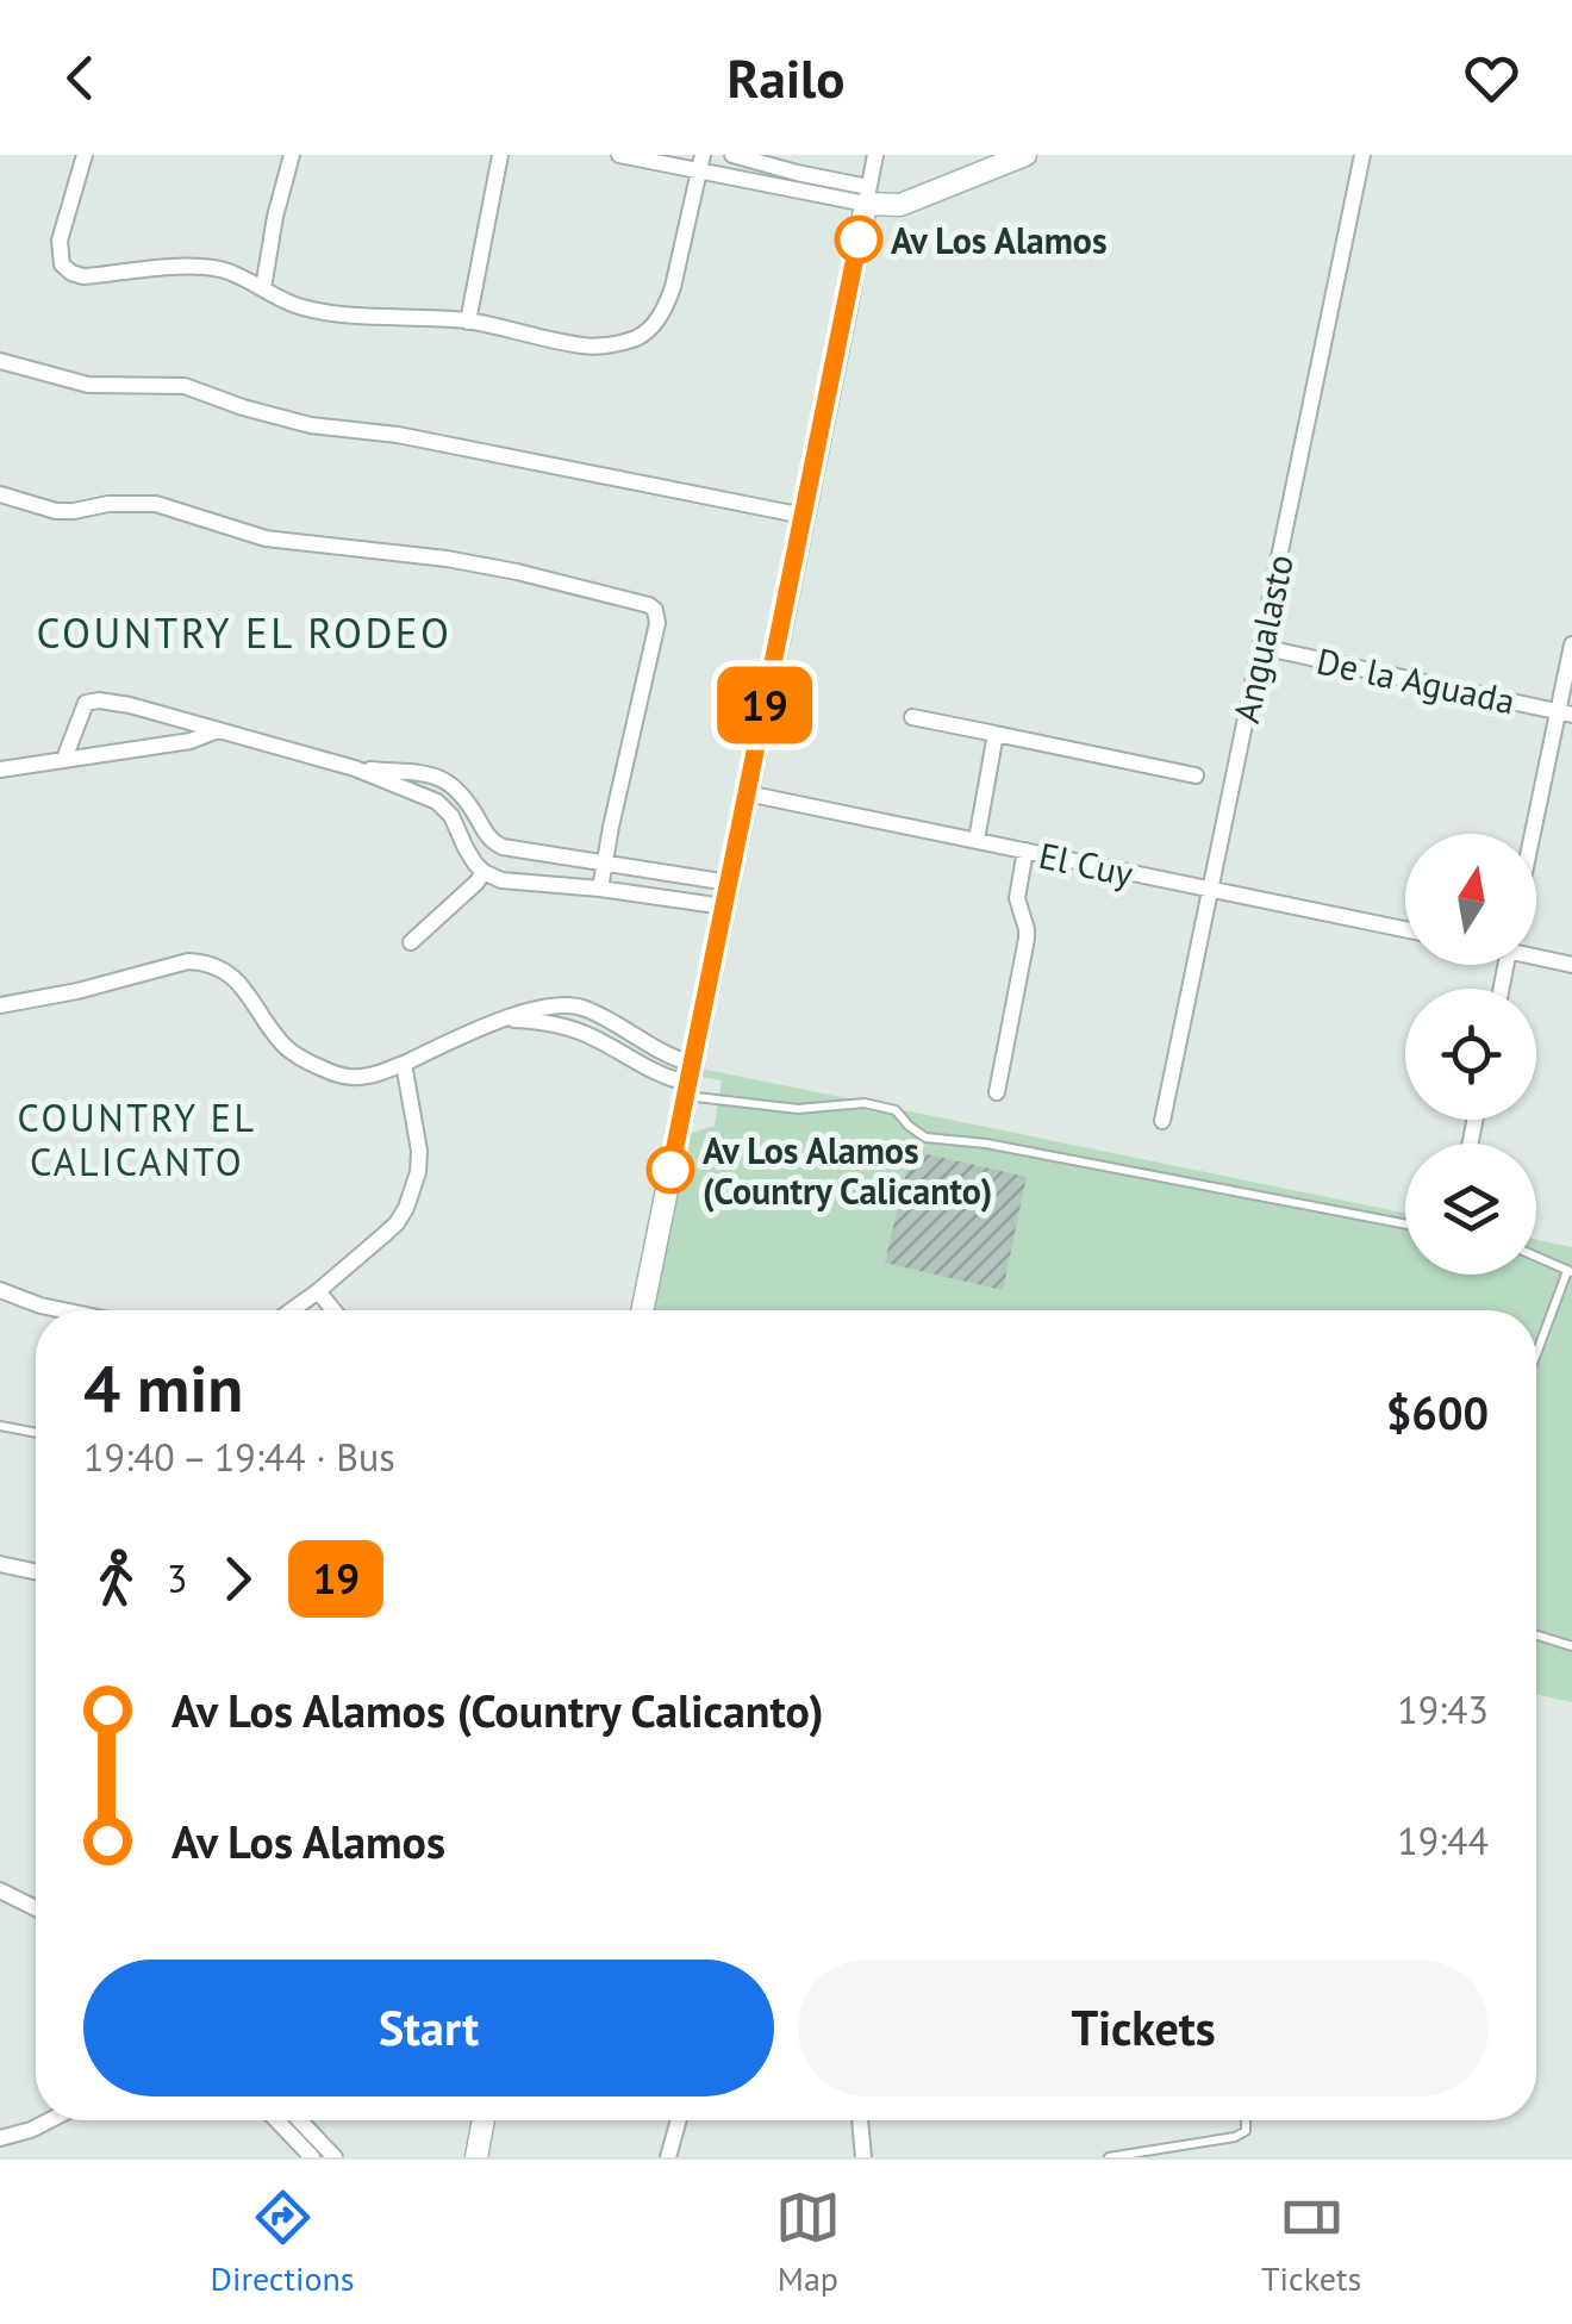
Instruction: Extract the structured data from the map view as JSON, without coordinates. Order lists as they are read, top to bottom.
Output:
{
  "streets": {
    "street": ["Angualasto", "De la Aguada", "El Cuy"]
  },
  "crossings": [
    ["Angualasto", "De la Aguada"],
    ["Angualasto", "El Cuy"]
  ],
  "districts": ["COUNTRY EL RODEO", "COUNTRY EL CALICANTO"],
  "places": ["Av Los Alamos", "Av Los Alamos (Country Calicanto)"],
  "lines": ["bus line 19"],
  "north": "top",
  "page": {
    "header": "Railo",
    "on_map": "19",
    "heading": ["4 min", "19:40 – 19:44 · Bus", "$600"],
    "legs": ["3", "19"],
    "list": [
      {
        "name": "Av Los Alamos (Country Calicanto)",
        "value": "19:43"
      },
      {
        "name": "Av Los Alamos",
        "value": "19:44"
      }
    ],
    "buttons": ["Start", "Tickets"],
    "tabs": ["Directions", "Map", "Tickets"]
  }
}
